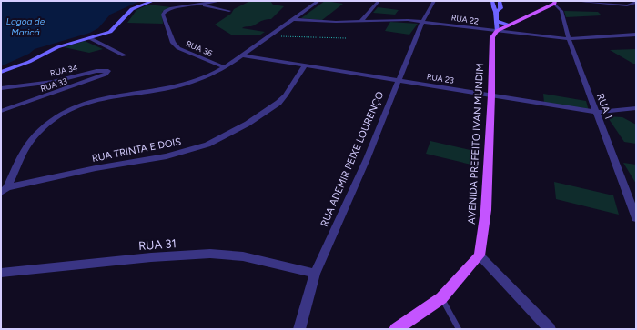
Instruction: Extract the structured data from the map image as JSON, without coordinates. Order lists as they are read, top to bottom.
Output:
{
  "streets": {
    "main road": ["AVENIDA PREFEITO IVAN MUNDIM"],
    "street": [
      "RUA 22",
      "RUA 36",
      "RUA 34",
      "RUA 23",
      "RUA 33",
      "RUA 1",
      "RUA TRINTA E DOIS",
      "RUA ADEMIR PEIXE LOURENÇO",
      "RUA 31"
    ]
  },
  "crossings": [
    ["RUA 22", "RUA 1"],
    ["RUA 22", "AVENIDA PREFEITO IVAN MUNDIM"],
    ["RUA 22", "RUA ADEMIR PEIXE LOURENÇO"],
    ["RUA 34", "RUA 33"],
    ["RUA 23", "RUA 1"],
    ["RUA 23", "AVENIDA PREFEITO IVAN MUNDIM"],
    ["RUA 23", "RUA TRINTA E DOIS"],
    ["RUA 23", "RUA ADEMIR PEIXE LOURENÇO"],
    ["RUA ADEMIR PEIXE LOURENÇO", "RUA 31"]
  ],
  "water": ["Lagoa de Maricá"]
}
